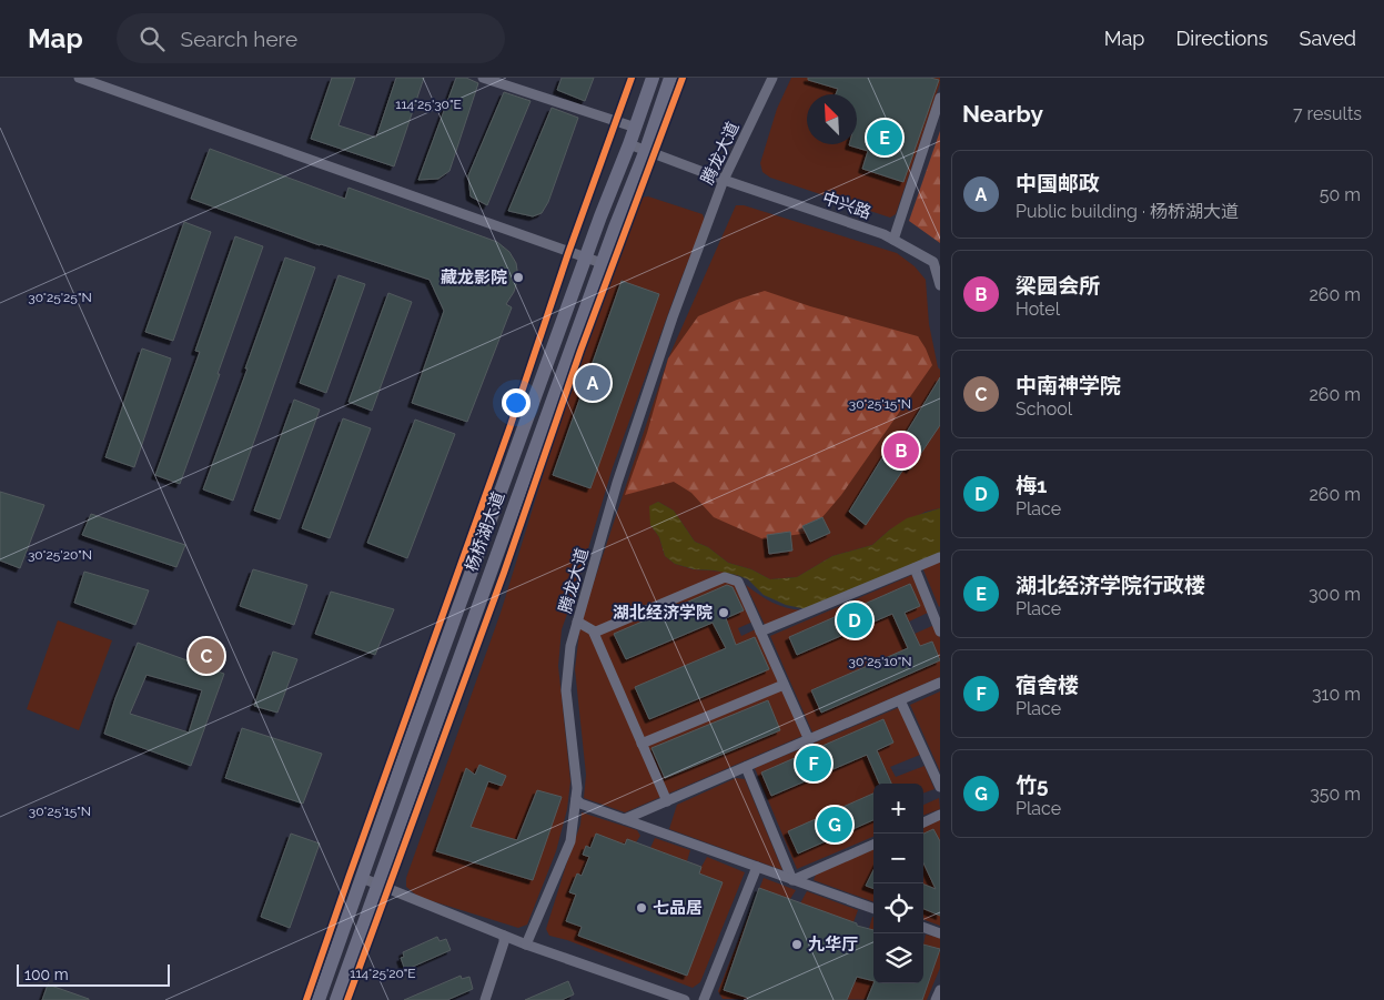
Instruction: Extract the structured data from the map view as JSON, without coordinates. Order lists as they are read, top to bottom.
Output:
{
  "streets": {
    "main road": ["杨桥湖大道"],
    "street": ["腾龙大道", "中兴路"]
  },
  "crossings": [
    ["腾龙大道", "中兴路"],
    ["中兴路", "杨桥湖大道"]
  ],
  "places": [
    "藏龙影院",
    "湖北经济学院",
    "七品居",
    "九华厅"
  ],
  "scale_bar": "100 m",
  "north": "top left",
  "page": {
    "header": "Map",
    "search": "Search here",
    "nav": ["Map", "Directions", "Saved"],
    "heading": ["Nearby", "7 results"],
    "pins": [
      "E",
      "A",
      "B",
      "D",
      "C",
      "F",
      "G"
    ],
    "list": [
      {
        "mark": "A",
        "name": "中国邮政",
        "note": "Public building · 杨桥湖大道",
        "value": "50 m"
      },
      {
        "mark": "B",
        "name": "梁园会所",
        "note": "Hotel",
        "value": "260 m"
      },
      {
        "mark": "C",
        "name": "中南神学院",
        "note": "School",
        "value": "260 m"
      },
      {
        "mark": "D",
        "name": "梅1",
        "note": "Place",
        "value": "260 m"
      },
      {
        "mark": "E",
        "name": "湖北经济学院行政楼",
        "note": "Place",
        "value": "300 m"
      },
      {
        "mark": "F",
        "name": "宿舍楼",
        "note": "Place",
        "value": "310 m"
      },
      {
        "mark": "G",
        "name": "竹5",
        "note": "Place",
        "value": "350 m"
      }
    ],
    "map_buttons": ["+", "−"],
    "scale": "100 m"
  },
  "coordinates": [
    "114°25'30\"E",
    "30°25'25\"N",
    "30°25'15\"N",
    "30°25'20\"N",
    "30°25'10\"N",
    "114°25'20\"E"
  ]
}
